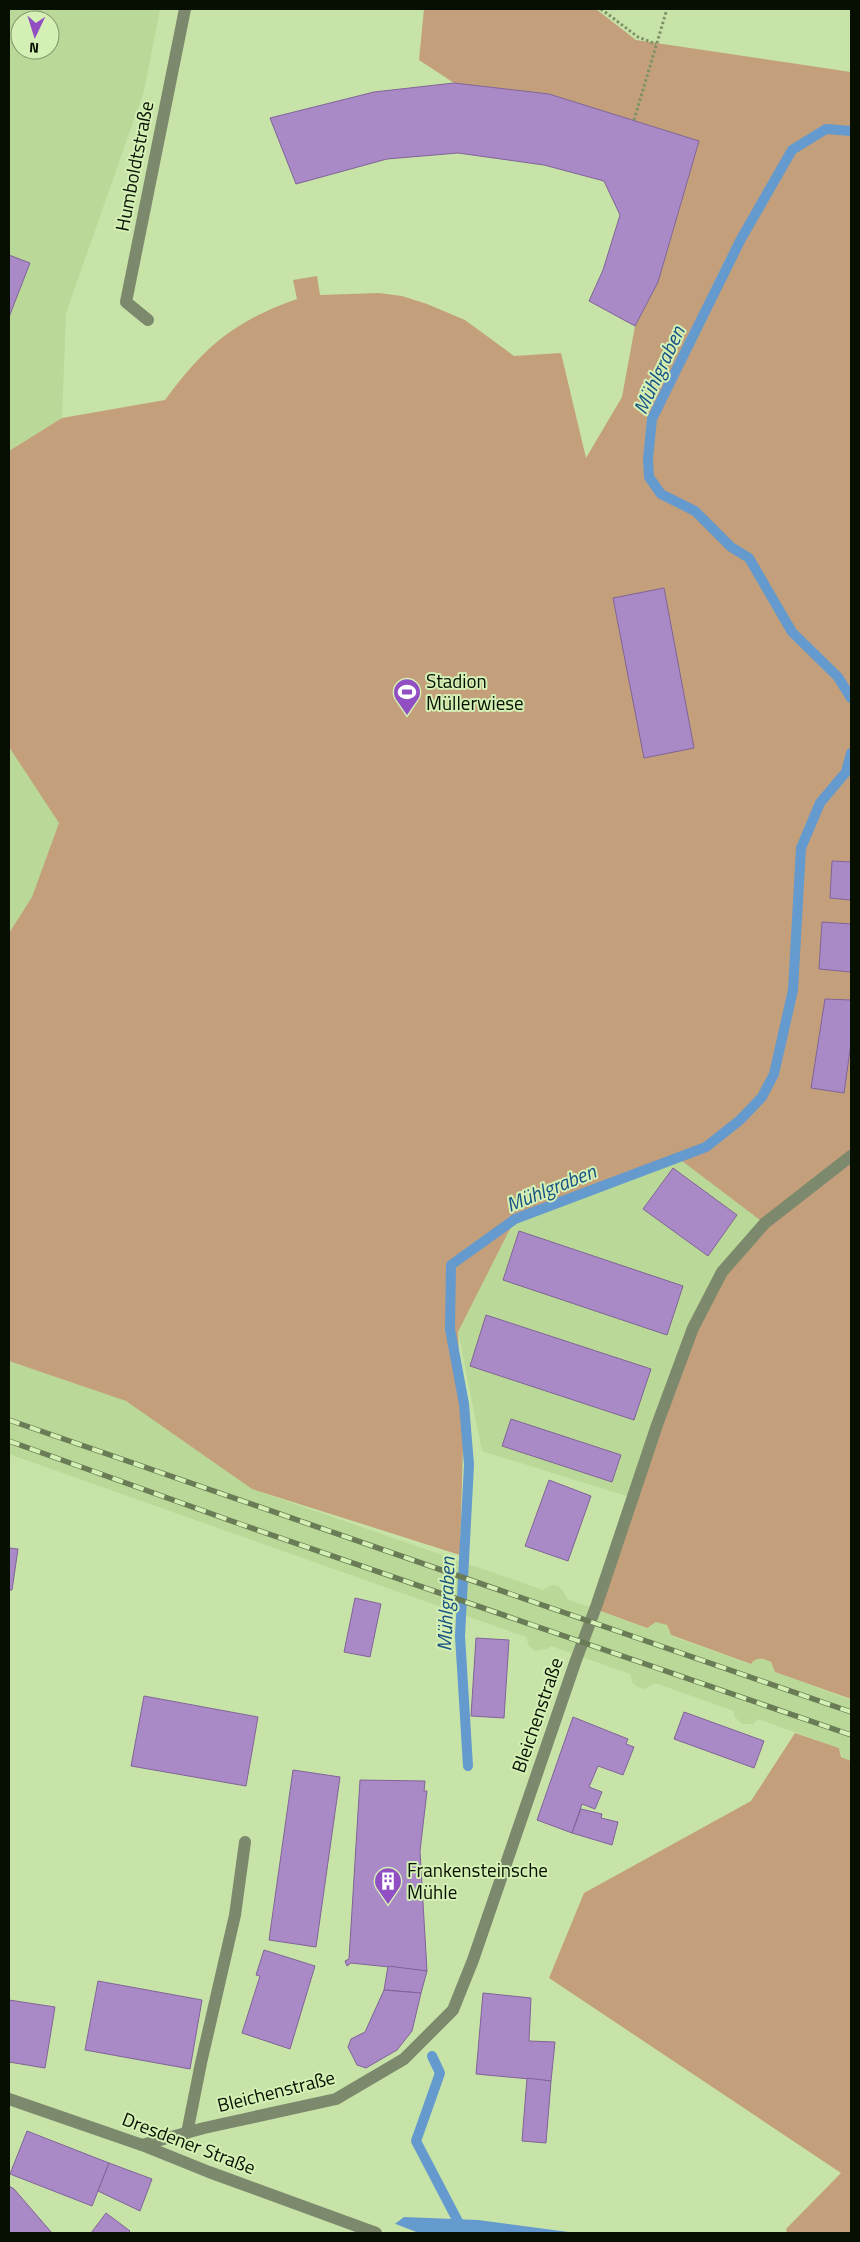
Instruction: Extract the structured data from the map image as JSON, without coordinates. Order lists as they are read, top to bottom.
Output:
{
  "streets": {
    "street": ["Humboldtstraße", "Bleichenstraße", "Dresdener Straße"]
  },
  "crossings": [
    ["Bleichenstraße", "Dresdener Straße"]
  ],
  "water": ["Mühlgraben"],
  "places": {
    "sports": ["Stadion Müllerwiese"],
    "building": ["Frankensteinsche Mühle"]
  },
  "north": "bottom"
}
